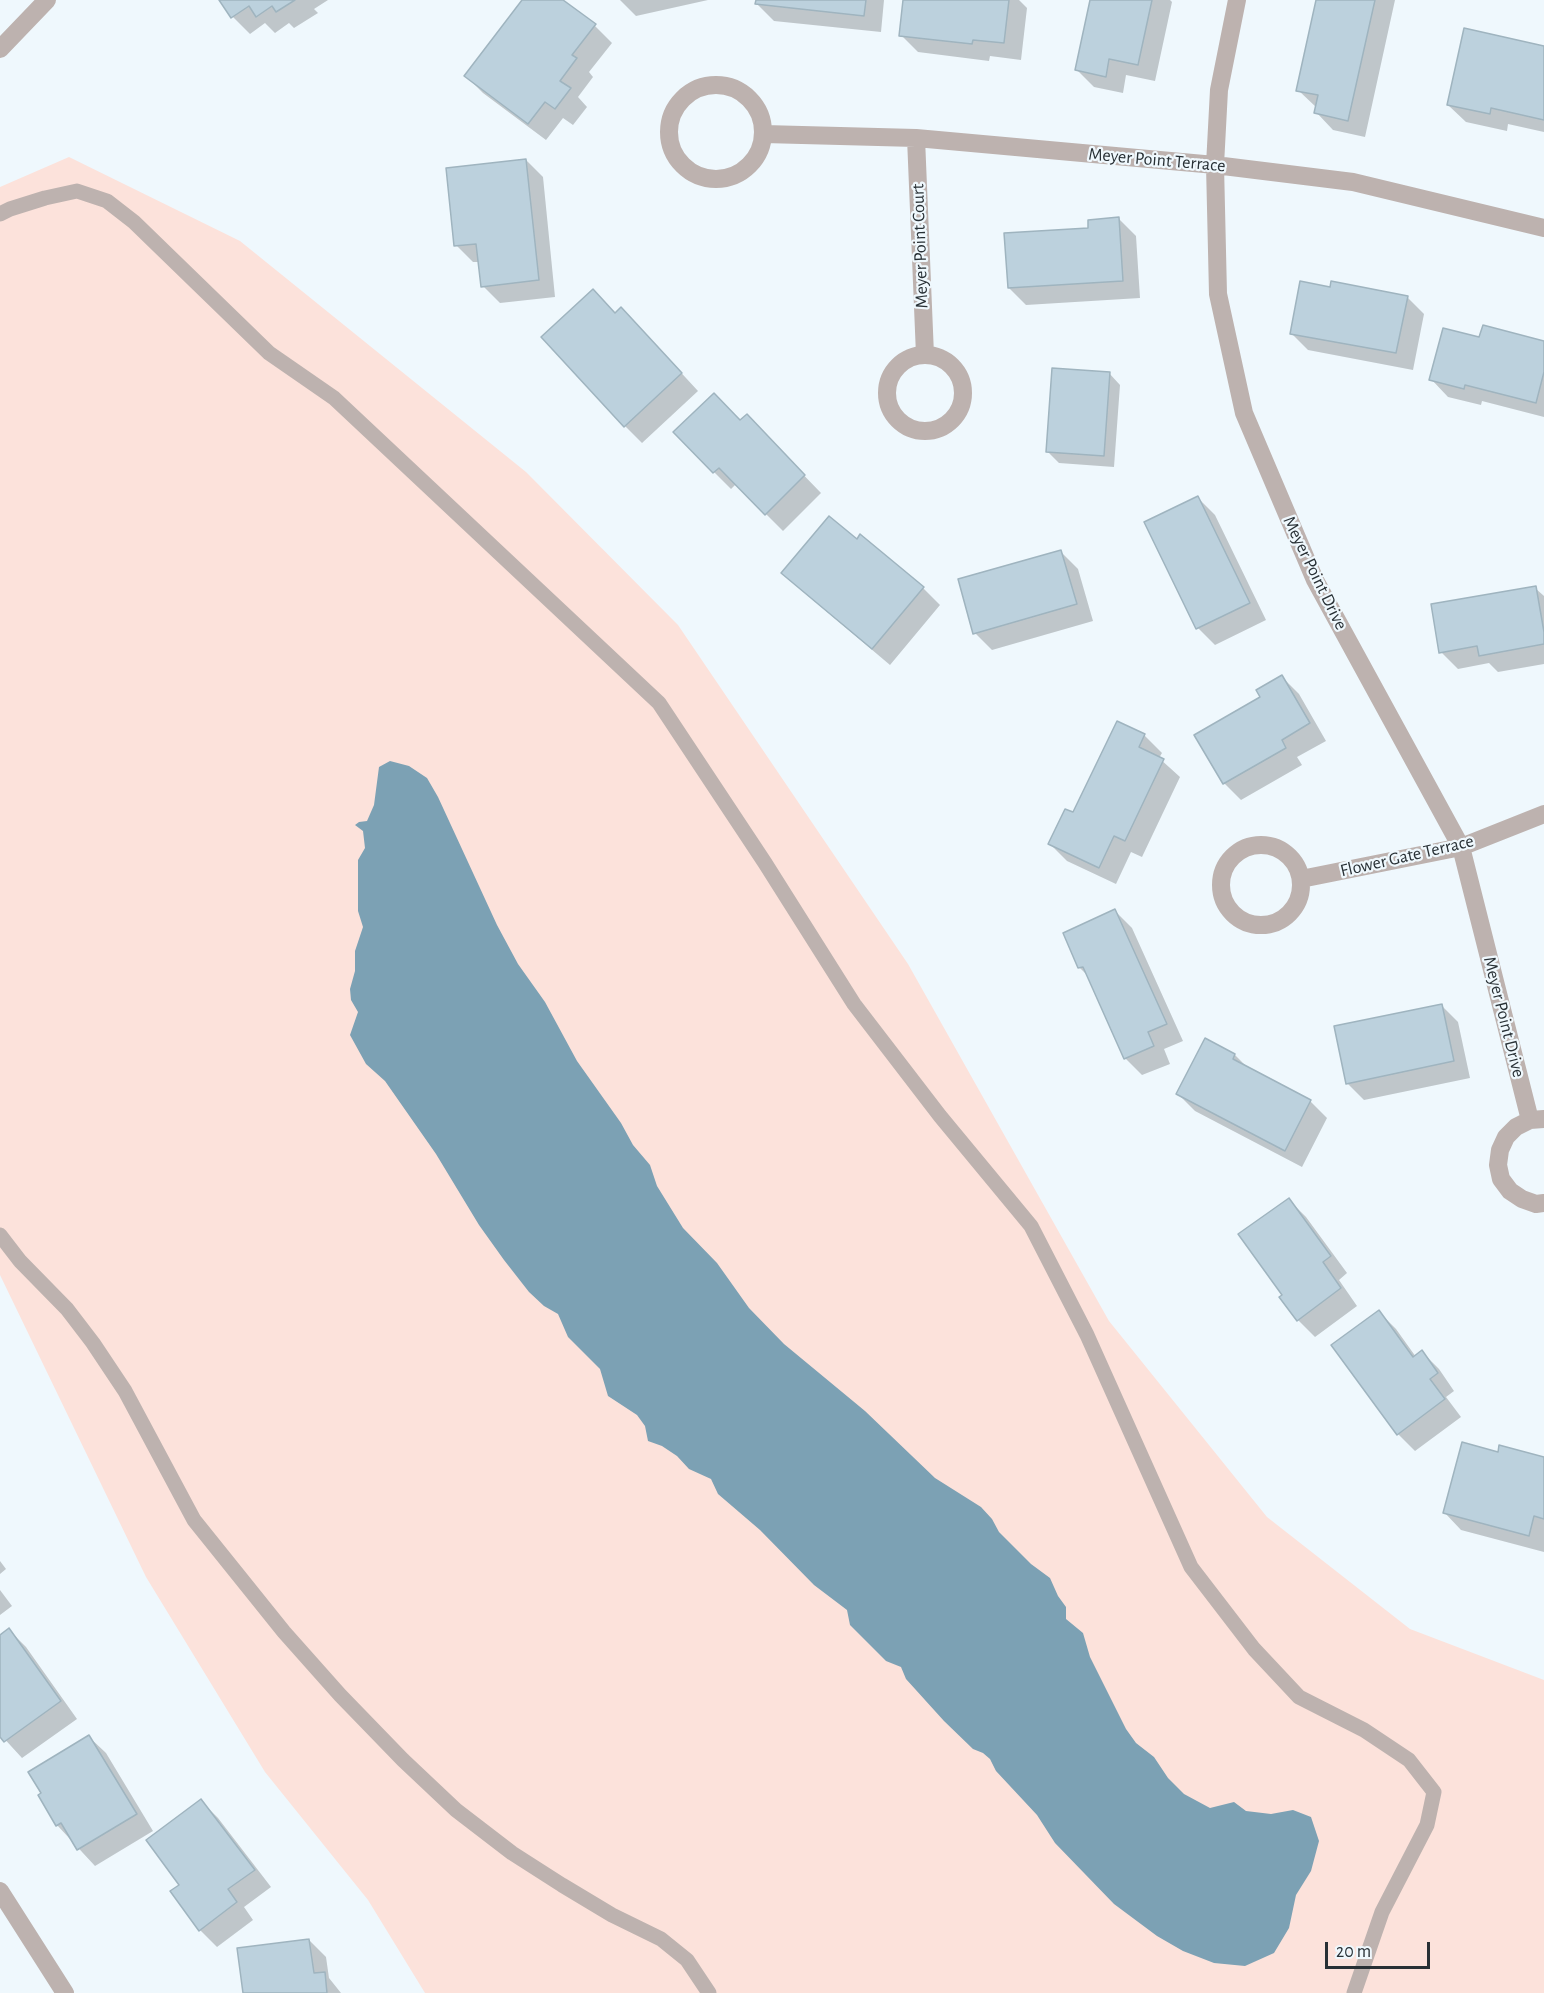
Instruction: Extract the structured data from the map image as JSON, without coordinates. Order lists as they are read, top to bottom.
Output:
{
  "streets": {
    "street": [
      "Meyer Point Terrace",
      "Meyer Point Court",
      "Meyer Point Drive",
      "Flower Gate Terrace"
    ]
  },
  "crossings": [
    ["Meyer Point Terrace", "Meyer Point Court"],
    ["Meyer Point Terrace", "Meyer Point Drive"],
    ["Meyer Point Drive", "Flower Gate Terrace"]
  ],
  "scale_bar": "20 m"
}
